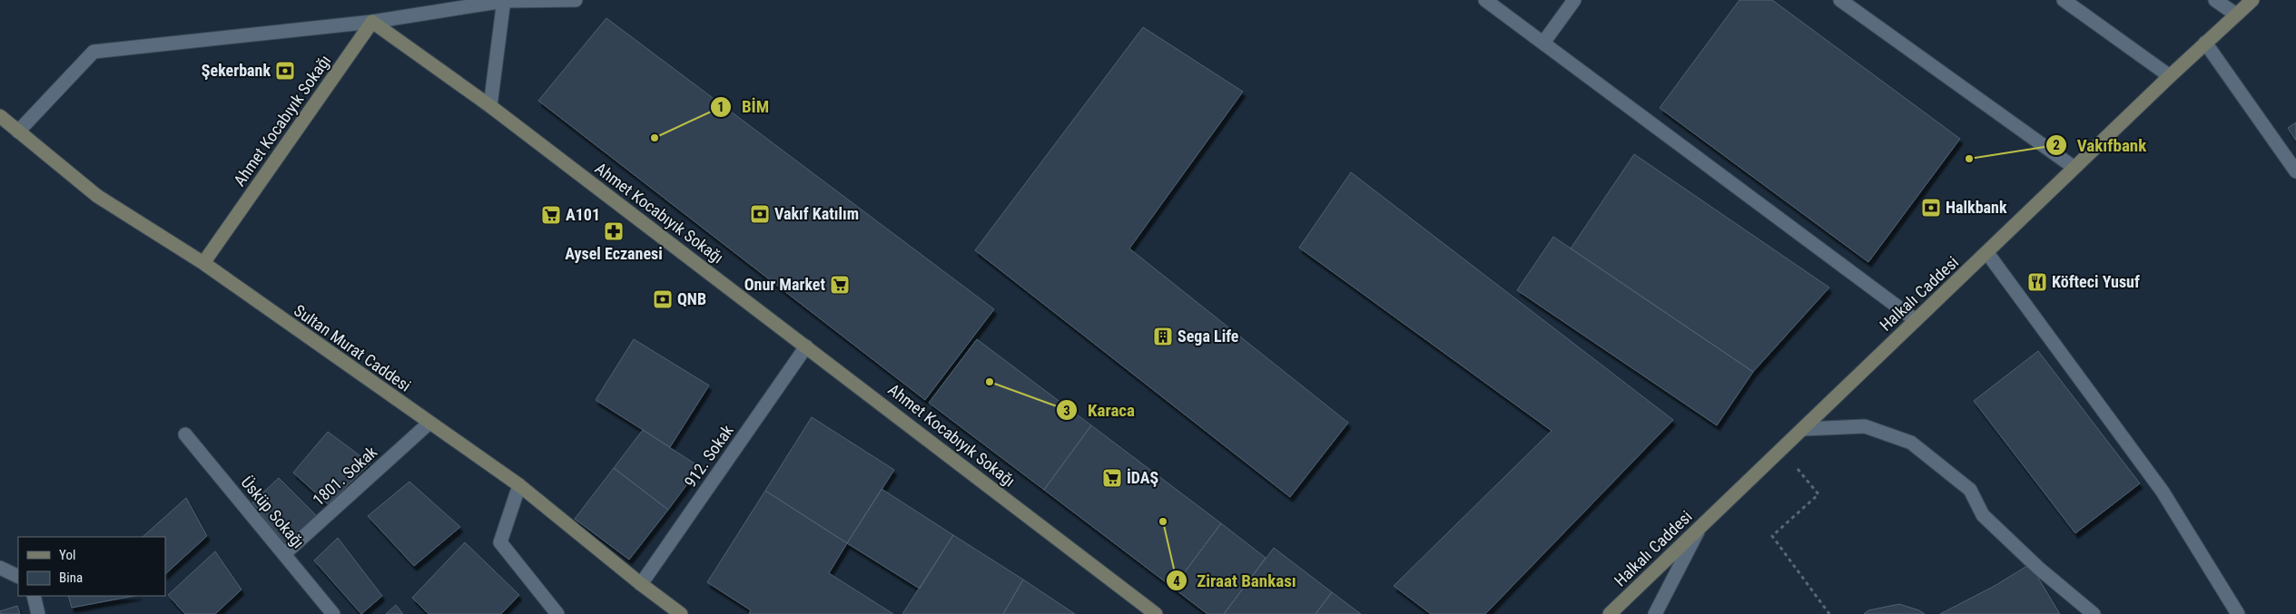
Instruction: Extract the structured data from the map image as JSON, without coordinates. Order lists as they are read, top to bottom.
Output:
{
  "streets": {
    "street": [
      "Ahmet Kocabıyık Sokağı",
      "Halkalı Caddesi",
      "Sultan Murat Caddesi",
      "912. Sokak",
      "1801. Sokak",
      "Üsküp Sokağı"
    ]
  },
  "crossings": [
    ["Ahmet Kocabıyık Sokağı", "Sultan Murat Caddesi"],
    ["Ahmet Kocabıyık Sokağı", "912. Sokak"],
    ["Sultan Murat Caddesi", "912. Sokak"],
    ["Sultan Murat Caddesi", "1801. Sokak"],
    ["1801. Sokak", "Üsküp Sokağı"]
  ],
  "places": {
    "bank": [
      "Şekerbank",
      "Halkbank",
      "Vakıf Katılım",
      "QNB"
    ],
    "other": [
      "BİM",
      "Vakıfbank",
      "Karaca",
      "Ziraat Bankası"
    ],
    "supermarket": ["A101", "Onur Market", "İDAŞ"],
    "pharmacy": ["Aysel Eczanesi"],
    "restaurant": ["Köfteci Yusuf"],
    "building": ["Sega Life"]
  },
  "legend": ["Yol", "Bina"]
}
